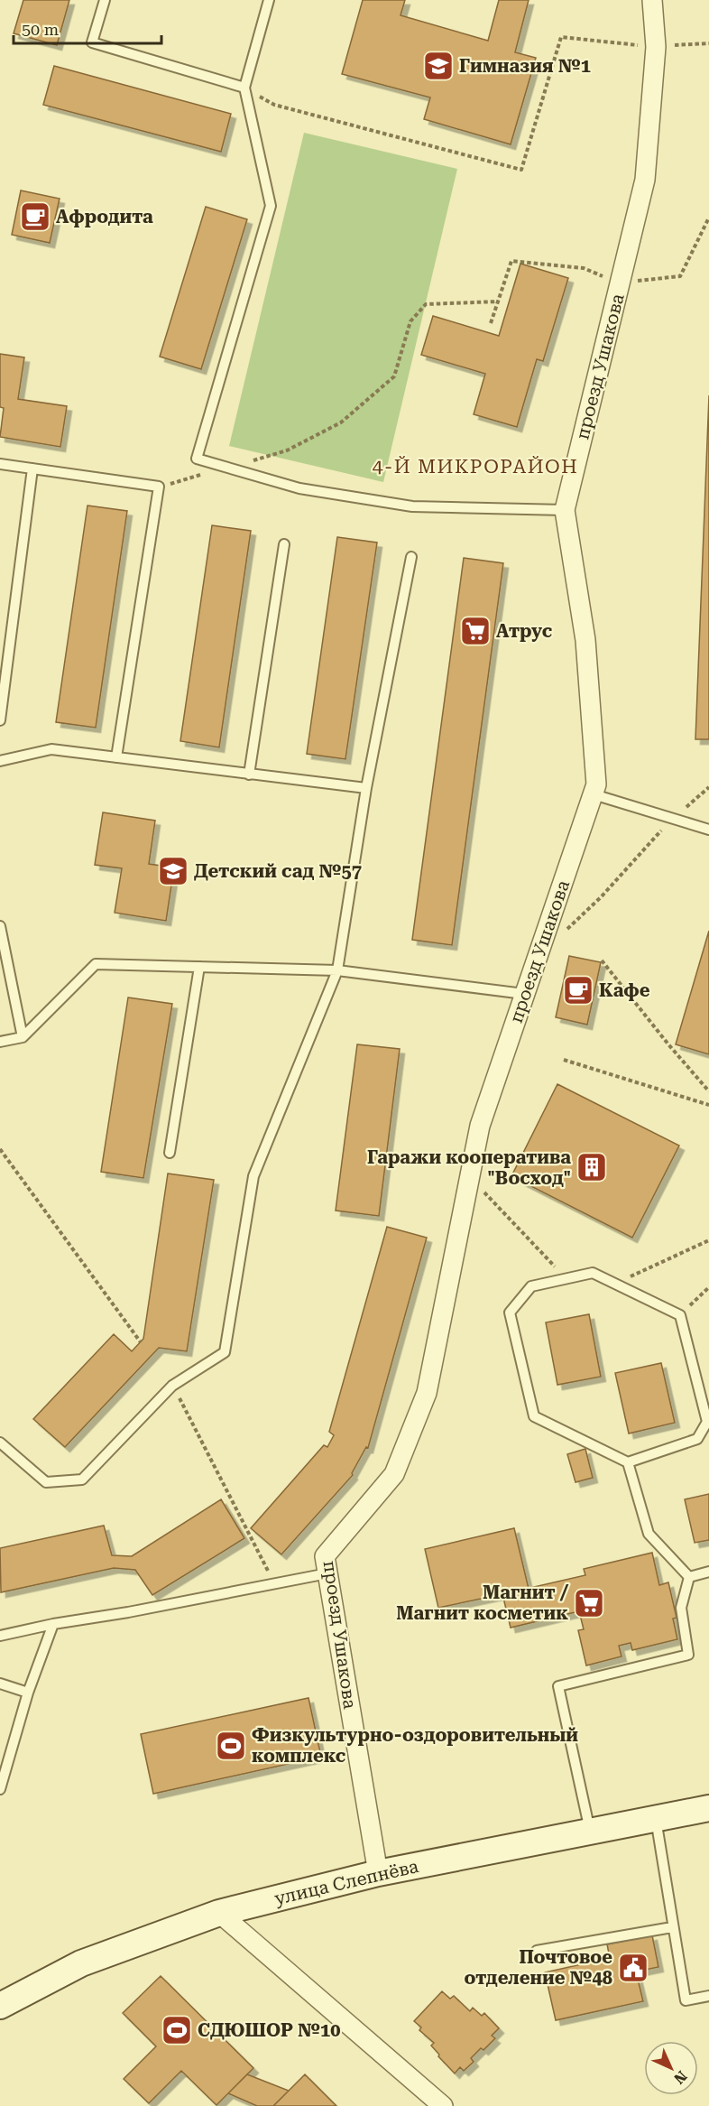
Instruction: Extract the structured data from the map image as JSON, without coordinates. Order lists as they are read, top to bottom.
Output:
{
  "streets": {
    "street": ["проезд Ушакова", "улица Слепнёва"]
  },
  "crossings": [
    ["проезд Ушакова", "улица Слепнёва"]
  ],
  "districts": ["4-Й МИКРОРАЙОН"],
  "places": {
    "school or university": ["Гимназия №1", "Детский сад №57"],
    "cafe": ["Афродита", "Кафе"],
    "supermarket": ["Атрус", "Магнит / Магнит косметик"],
    "building": ["Гаражи кооператива \"Восход\""],
    "sports": ["Физкультурно-оздоровительный комплекс", "СДЮШОР №10"],
    "public building": ["Почтовое отделение №48"]
  },
  "scale_bar": "50 m",
  "north": "bottom right"
}
